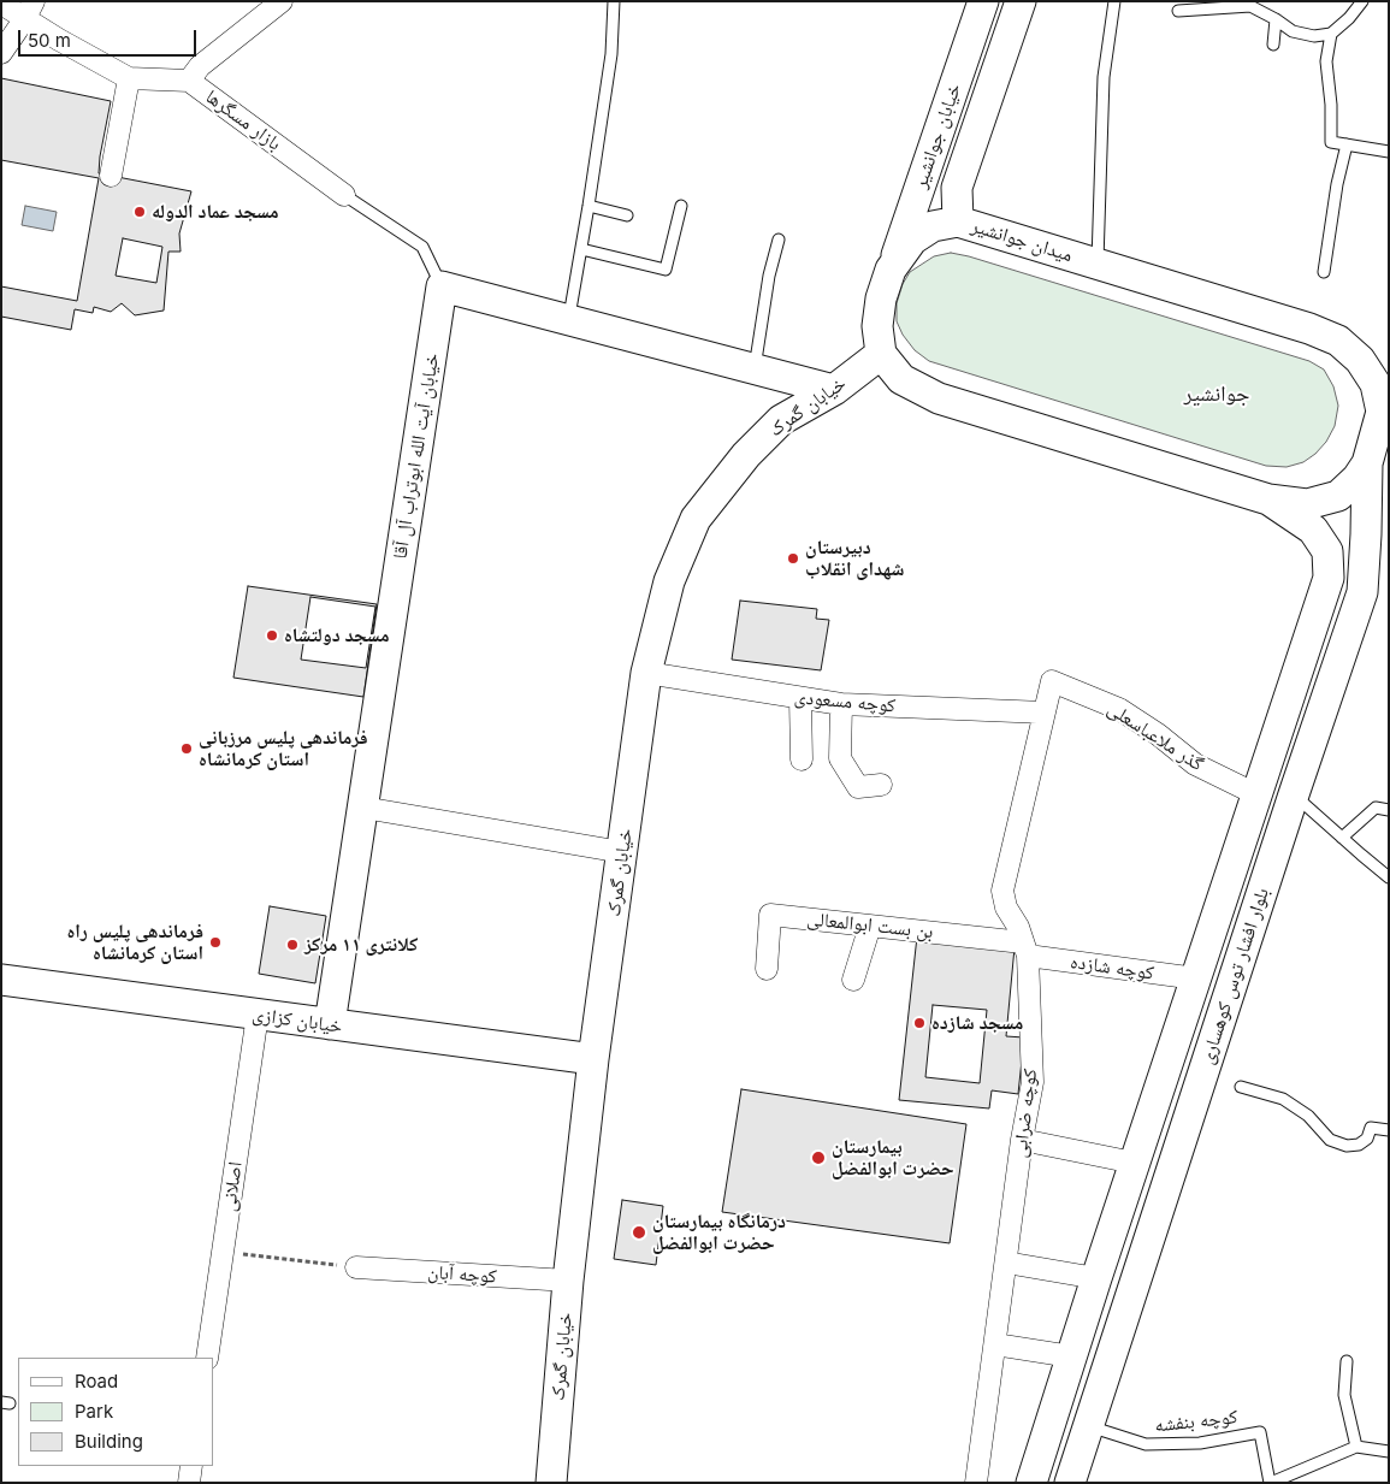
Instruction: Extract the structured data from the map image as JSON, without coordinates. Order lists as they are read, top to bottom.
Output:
{
  "streets": {
    "main road": [
      "خیابان جوانشیر",
      "میدان جوانشیر",
      "خیابان گمرک",
      "خیابان آیت الله ابوتراب آل آقا",
      "بلوار افشار توس کوهساری",
      "خیابان کزازی"
    ],
    "street": [
      "بازار مسگرها",
      "کوچه مسعودی",
      "گذر ملاعباسعلی",
      "بن بست ابوالمعالی",
      "کوچه شازده",
      "کوچه ضرابی",
      "اصلانی",
      "کوچه آبان"
    ],
    "lane": ["کوچه بنفشه"]
  },
  "crossings": [
    ["خیابان جوانشیر", "میدان جوانشیر"],
    ["میدان جوانشیر", "خیابان گمرک"],
    ["میدان جوانشیر", "بلوار افشار توس کوهساری"],
    ["خیابان گمرک", "کوچه مسعودی"],
    ["خیابان گمرک", "خیابان کزازی"],
    ["خیابان گمرک", "کوچه آبان"],
    ["خیابان آیت الله ابوتراب آل آقا", "خیابان کزازی"],
    ["کوچه مسعودی", "کوچه ضرابی"],
    ["گذر ملاعباسعلی", "بلوار افشار توس کوهساری"],
    ["گذر ملاعباسعلی", "کوچه ضرابی"],
    ["بن بست ابوالمعالی", "کوچه شازده"],
    ["بن بست ابوالمعالی", "کوچه ضرابی"],
    ["کوچه شازده", "بلوار افشار توس کوهساری"],
    ["کوچه شازده", "کوچه ضرابی"],
    ["بلوار افشار توس کوهساری", "کوچه بنفشه"],
    ["خیابان کزازی", "اصلانی"]
  ],
  "districts": ["جوانشیر"],
  "places": [
    "مسجد عماد الدوله",
    "دبیرستان شهدای انقلاب",
    "مسجد دولتشاه",
    "فرماندهی پلیس مرزبانی استان کرمانشاه",
    "فرماندهی پلیس راه استان کرمانشاه",
    "کلانتری ۱۱ مرکز",
    "مسجد شازده",
    "بیمارستان حضرت ابوالفضل",
    "درمانگاه بیمارستان حضرت ابوالفضل"
  ],
  "legend": ["Road", "Park", "Building"],
  "scale_bar": "50 m"
}
